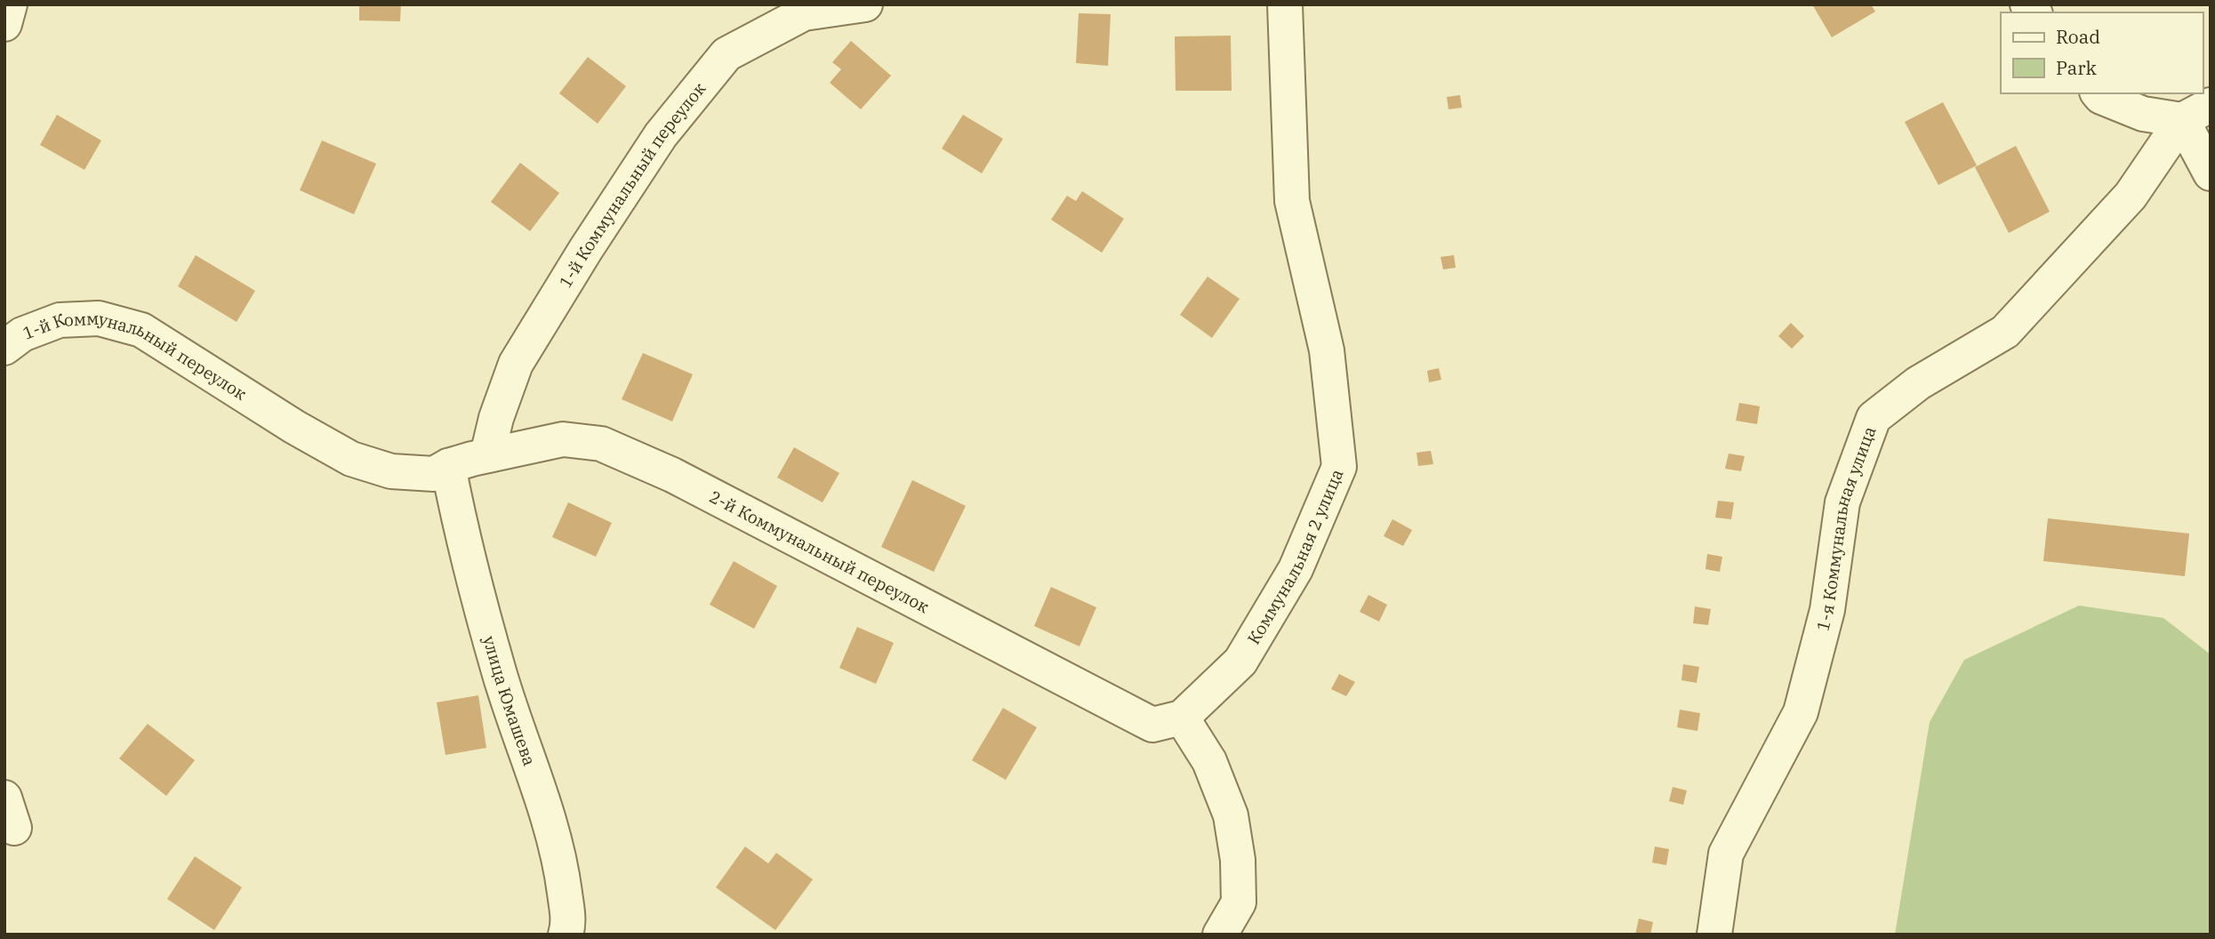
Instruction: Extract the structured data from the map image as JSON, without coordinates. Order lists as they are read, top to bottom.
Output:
{
  "streets": {
    "street": [
      "1-й Коммунальный переулок",
      "1-я Коммунальная улица",
      "2-й Коммунальный переулок",
      "Коммунальная 2 улица",
      "улица Юмашева"
    ]
  },
  "crossings": [
    ["1-й Коммунальный переулок", "2-й Коммунальный переулок"],
    ["1-й Коммунальный переулок", "улица Юмашева"],
    ["2-й Коммунальный переулок", "Коммунальная 2 улица"],
    ["2-й Коммунальный переулок", "улица Юмашева"]
  ],
  "legend": ["Road", "Park"]
}
